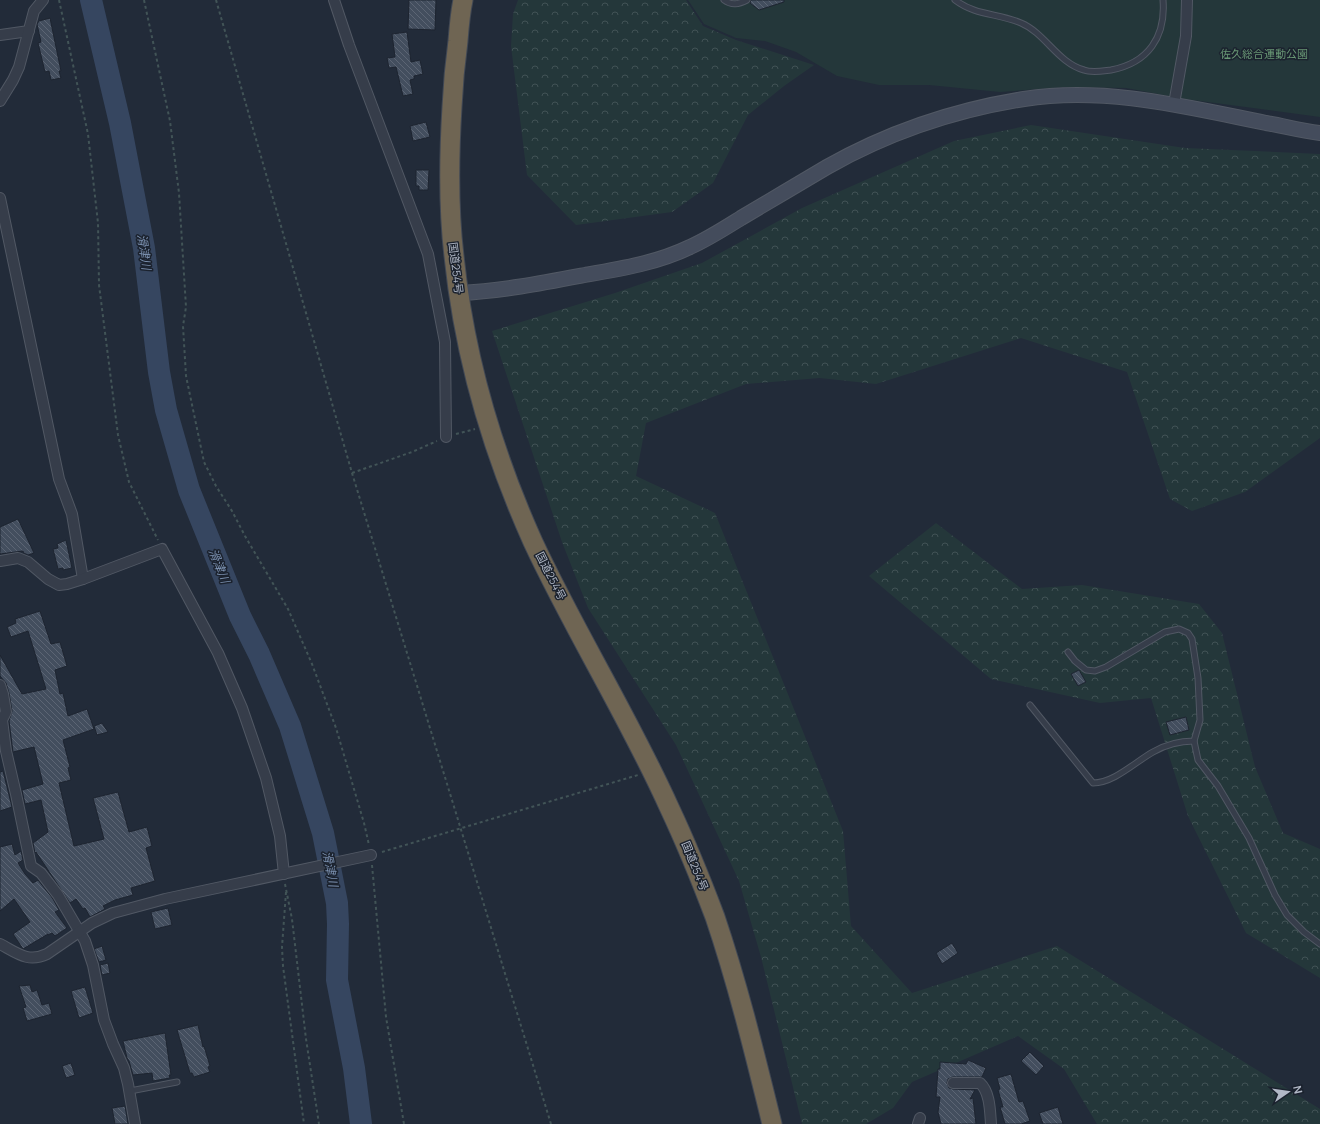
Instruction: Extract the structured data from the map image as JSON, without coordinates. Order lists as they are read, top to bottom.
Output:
{
  "streets": {
    "highway": ["国道254号"]
  },
  "water": ["滑津川"],
  "parks": ["佐久総合運動公園"],
  "north": "right"
}
